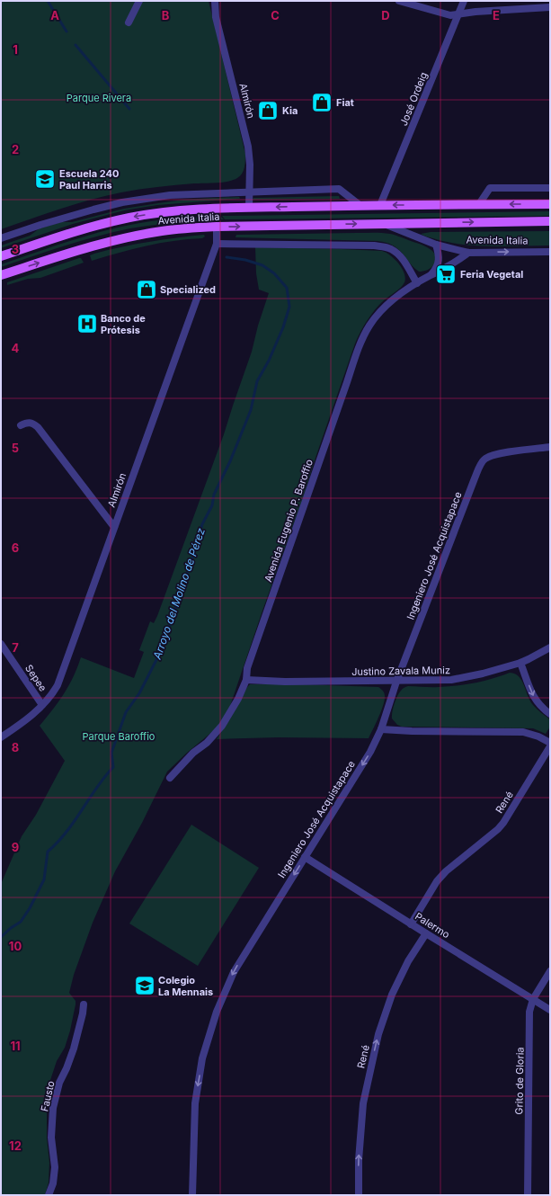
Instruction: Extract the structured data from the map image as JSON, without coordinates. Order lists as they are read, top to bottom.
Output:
{
  "streets": {
    "main road": ["Avenida Italia"],
    "street": [
      "José Ordeig",
      "Almirón",
      "Avenida Eugenio P. Baroffio",
      "Ingeniero José Acquistapace",
      "Justino Zavala Muniz",
      "Sepee",
      "René",
      "Palermo",
      "Grito de Gloria",
      "Fausto"
    ]
  },
  "crossings": [
    ["José Ordeig", "Avenida Italia"],
    ["Almirón", "Avenida Italia"],
    ["Almirón", "Sepee"],
    ["Avenida Italia", "Avenida Eugenio P. Baroffio"],
    ["Avenida Eugenio P. Baroffio", "Justino Zavala Muniz"],
    ["Ingeniero José Acquistapace", "Justino Zavala Muniz"],
    ["Ingeniero José Acquistapace", "Palermo"],
    ["René", "Palermo"],
    ["Palermo", "Grito de Gloria"]
  ],
  "one_way": ["Ingeniero José Acquistapace", "René"],
  "water": ["Arroyo del Molino de Pérez"],
  "parks": ["Parque Rivera", "Parque Baroffio"],
  "places": {
    "shop": ["Fiat", "Kia", "Specialized"],
    "school or university": ["Escuela 240 Paul Harris", "Colegio La Mennais"],
    "supermarket": ["Feria Vegetal"],
    "hospital": ["Banco de Prótesis"]
  },
  "grid": {
    "columns": [
      "A",
      "B",
      "C",
      "D",
      "E"
    ],
    "rows": [
      "1",
      "2",
      "3",
      "4",
      "5",
      "6",
      "7",
      "8",
      "9",
      "10",
      "11",
      "12"
    ]
  }
}
